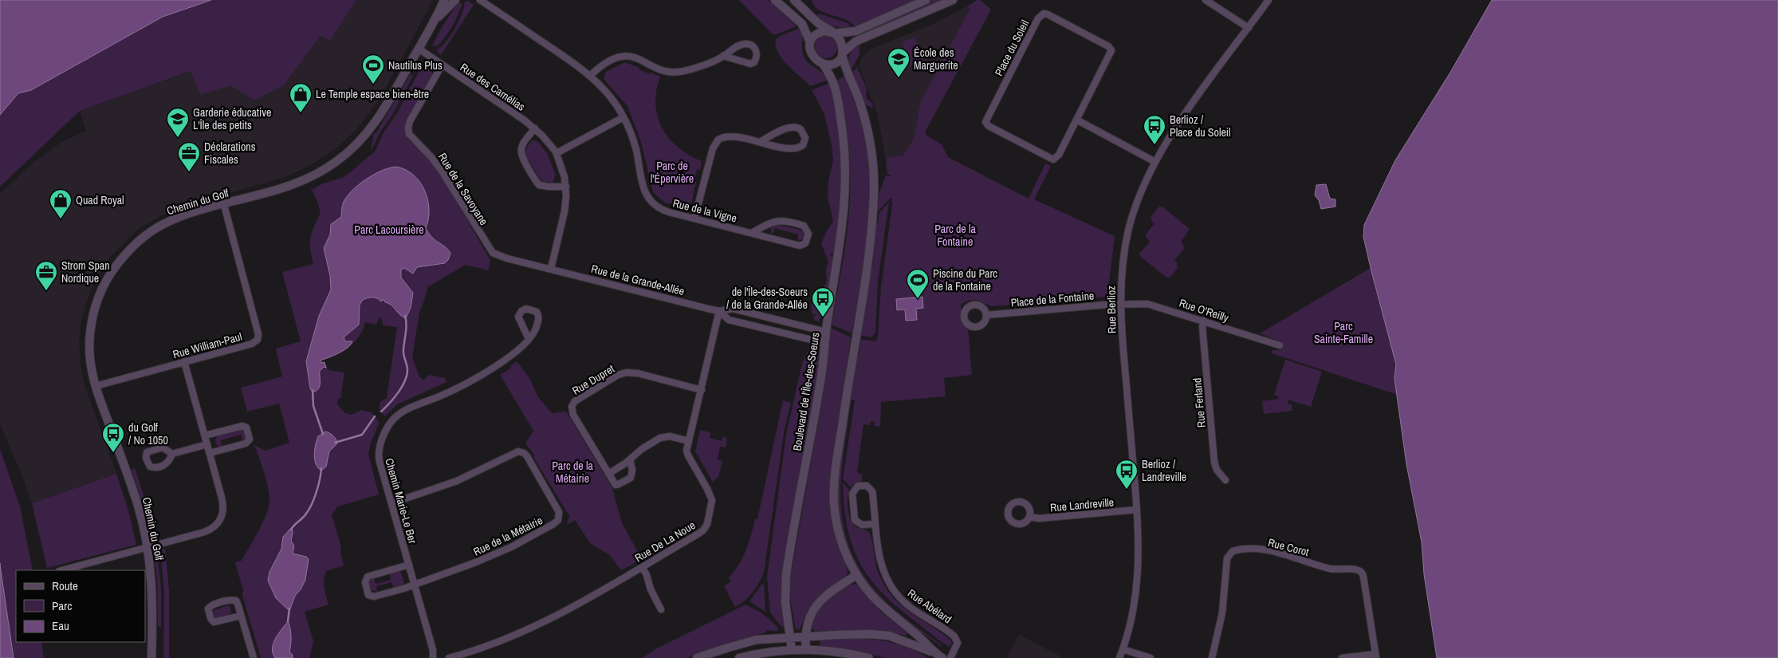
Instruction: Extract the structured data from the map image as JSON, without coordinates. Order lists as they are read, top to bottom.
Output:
{
  "streets": {
    "street": [
      "Place du Soleil",
      "Rue des Camélias",
      "Rue de la Savoyane",
      "Chemin du Golf",
      "Rue de la Vigne",
      "Rue de la Grande-Allée",
      "Place de la Fontaine",
      "Rue Berlioz",
      "Rue O'Reilly",
      "Rue William-Paul",
      "Rue Dupret",
      "Boulevard de l'Île-des-Soeurs",
      "Rue Ferland",
      "Chemin Marie-Le Ber",
      "Rue Landreville",
      "Rue de la Métairie",
      "Rue De La Noue",
      "Rue Corot",
      "Rue Abélard"
    ]
  },
  "crossings": [
    ["Rue des Camélias", "Rue de la Savoyane"],
    ["Rue des Camélias", "Chemin du Golf"],
    ["Rue des Camélias", "Rue de la Grande-Allée"],
    ["Rue de la Savoyane", "Rue de la Grande-Allée"],
    ["Chemin du Golf", "Rue William-Paul"],
    ["Rue de la Grande-Allée", "Boulevard de l'Île-des-Soeurs"],
    ["Rue de la Grande-Allée", "Rue De La Noue"],
    ["Place de la Fontaine", "Rue Berlioz"],
    ["Place de la Fontaine", "Rue O'Reilly"],
    ["Rue Berlioz", "Rue O'Reilly"],
    ["Rue Berlioz", "Rue Landreville"],
    ["Rue O'Reilly", "Rue Ferland"],
    ["Rue Dupret", "Rue De La Noue"],
    ["Chemin Marie-Le Ber", "Rue de la Métairie"]
  ],
  "parks": [
    "Parc de l'Épervière",
    "Parc de la Fontaine",
    "Parc Lacoursière",
    "Parc Sainte-Famille",
    "Parc de la Métairie"
  ],
  "places": {
    "school or university": ["École des Marguerite", "Garderie éducative L'Île des petits"],
    "sports": ["Nautilus Plus", "Piscine du Parc de la Fontaine"],
    "shop": ["Le Temple espace bien-être", "Quad Royal"],
    "bus stop": [
      "Berlioz / Place du Soleil",
      "de l'Île-des-Soeurs / de la Grande-Allée",
      "du Golf / No 1050",
      "Berlioz / Landreville"
    ],
    "office": ["Déclarations Fiscales", "Strom Span Nordique"]
  },
  "legend": ["Route", "Parc", "Eau"]
}
